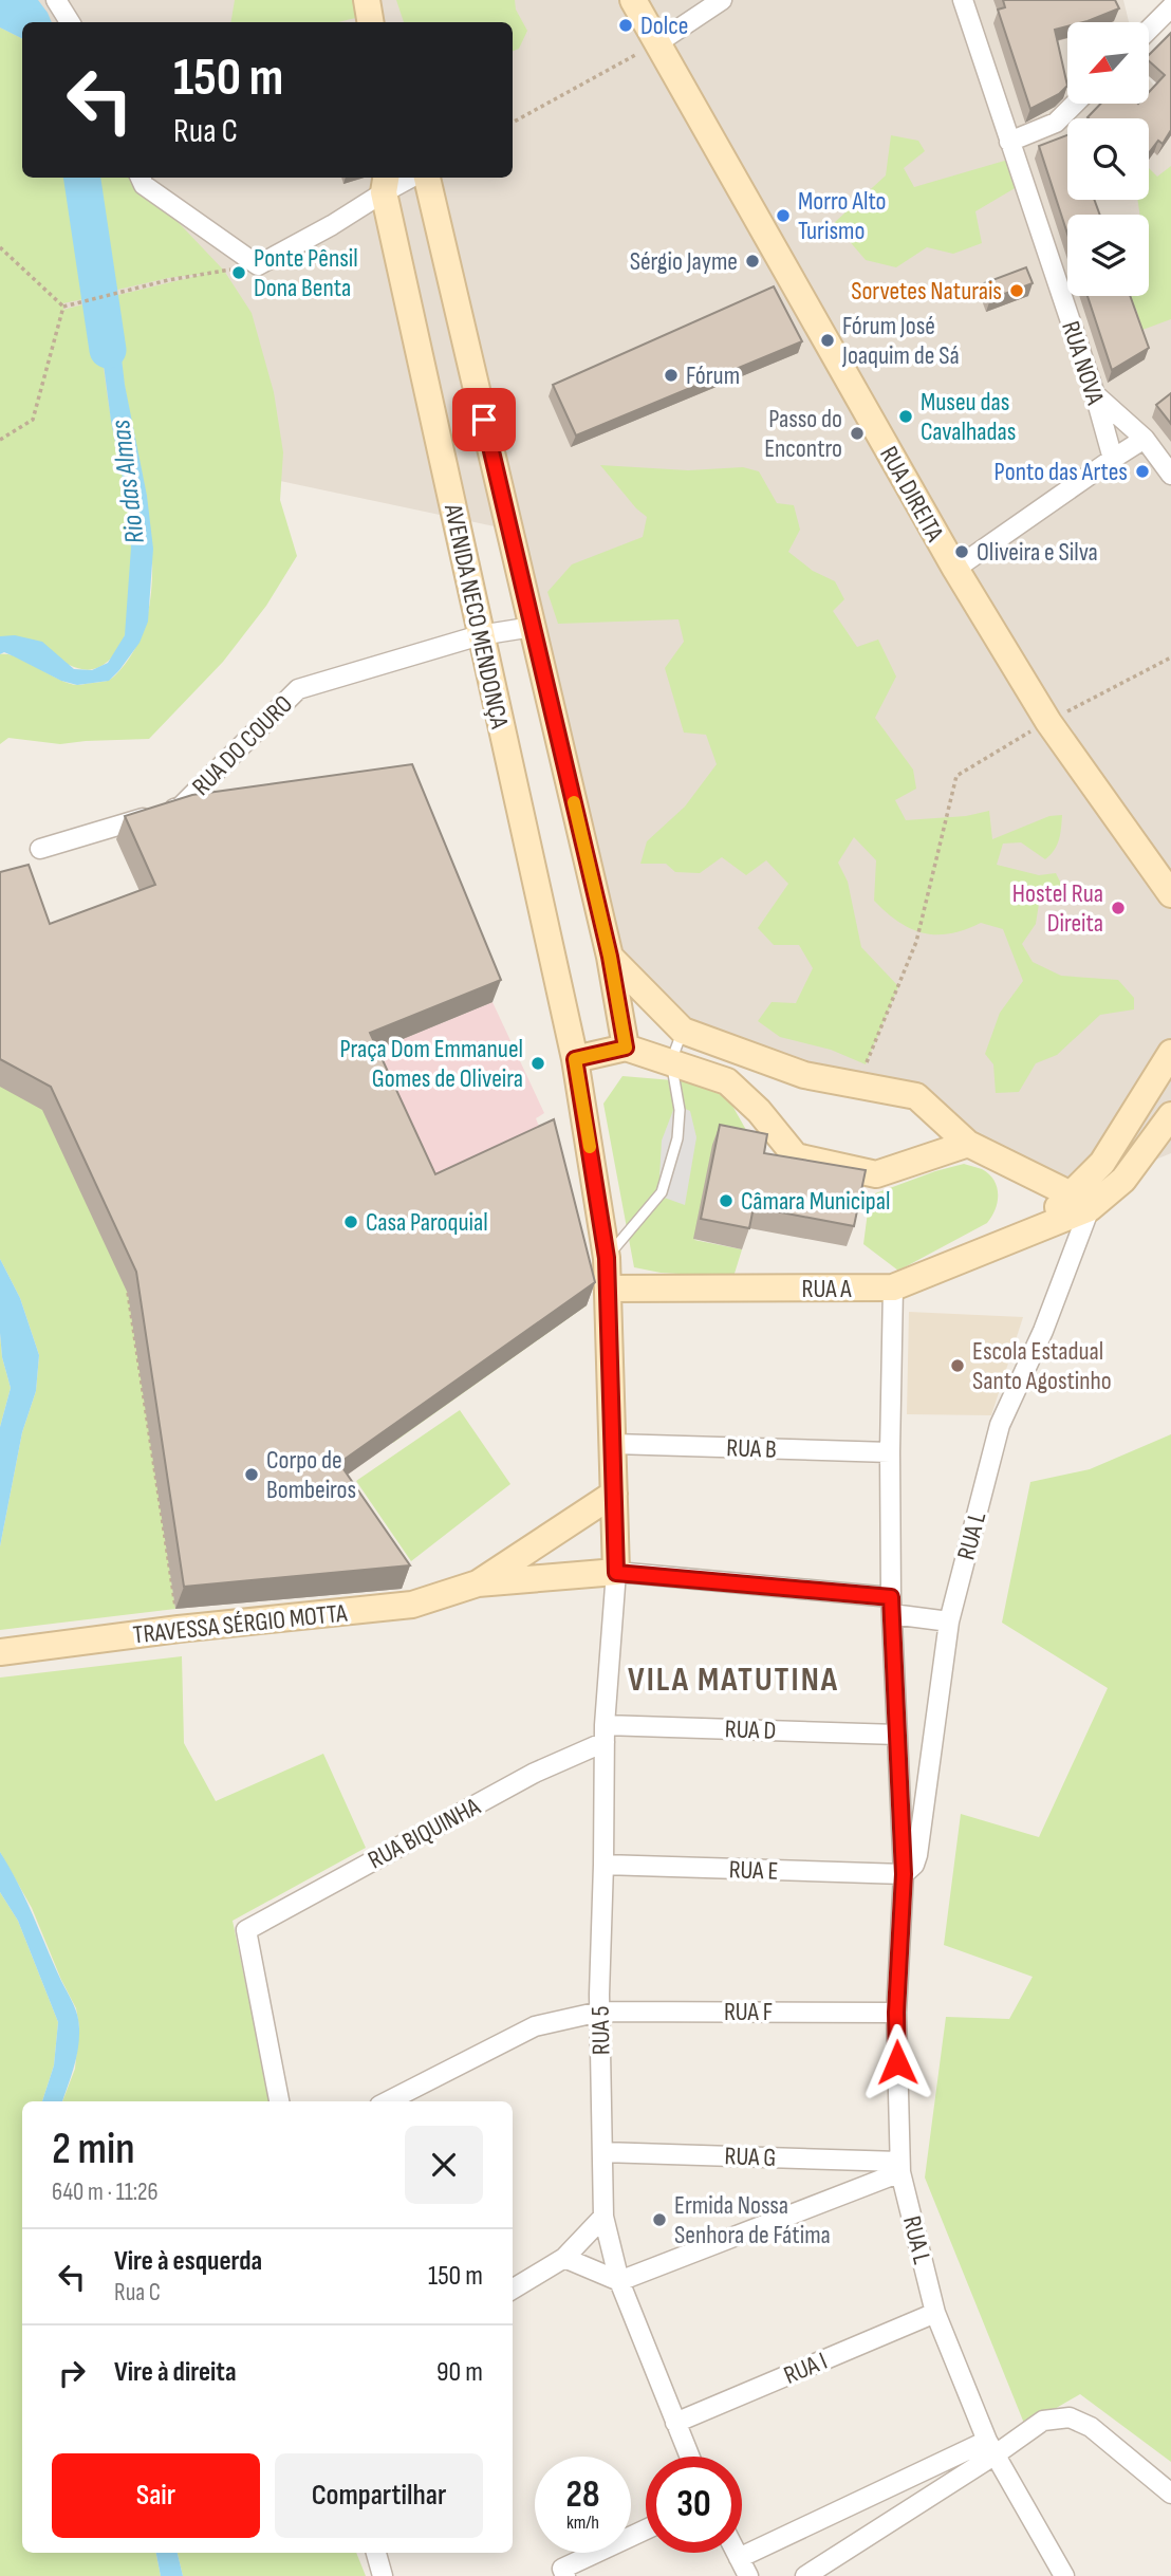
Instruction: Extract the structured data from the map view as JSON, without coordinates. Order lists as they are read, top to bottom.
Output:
{
  "streets": {
    "street": [
      "RUA NOVA",
      "RUA DIREITA",
      "AVENIDA NECO MENDONÇA",
      "RUA DO COURO",
      "RUA A",
      "RUA B",
      "RUA L",
      "TRAVESSA SÉRGIO MOTTA",
      "RUA D",
      "RUA BIQUINHA",
      "RUA E",
      "RUA F",
      "RUA 5",
      "RUA G",
      "RUA I"
    ]
  },
  "crossings": [
    ["AVENIDA NECO MENDONÇA", "RUA DO COURO"],
    ["AVENIDA NECO MENDONÇA", "RUA A"],
    ["AVENIDA NECO MENDONÇA", "RUA B"],
    ["AVENIDA NECO MENDONÇA", "RUA 5"],
    ["RUA A", "RUA L"],
    ["RUA B", "RUA L"],
    ["RUA L", "RUA D"],
    ["RUA L", "RUA E"],
    ["RUA L", "RUA F"],
    ["RUA L", "RUA G"],
    ["RUA L", "RUA I"],
    ["RUA D", "RUA BIQUINHA"],
    ["RUA D", "RUA 5"],
    ["RUA BIQUINHA", "RUA 5"],
    ["RUA E", "RUA 5"],
    ["RUA F", "RUA 5"],
    ["RUA 5", "RUA G"],
    ["RUA 5", "RUA I"]
  ],
  "districts": ["VILA MATUTINA"],
  "water": ["Rio das Almas"],
  "places": [
    "Dolce",
    "Morro Alto Turismo",
    "Sérgio Jayme",
    "Ponte Pênsil Dona Benta",
    "Sorvetes Naturais",
    "Fórum José Joaquim de Sá",
    "Fórum",
    "Museu das Cavalhadas",
    "Passo do Encontro",
    "Ponto das Artes",
    "Oliveira e Silva",
    "Hostel Rua Direita",
    "Praça Dom Emmanuel Gomes de Oliveira",
    "Câmara Municipal",
    "Casa Paroquial",
    "Escola Estadual Santo Agostinho",
    "Corpo de Bombeiros",
    "Ermida Nossa Senhora de Fátima"
  ],
  "north": "bottom left",
  "page": {
    "turn": ["150 m", "Rua C"],
    "heading": ["2 min", "640 m · 11:26"],
    "list": [
      {
        "name": "Vire à esquerda",
        "note": "Rua C",
        "value": "150 m"
      },
      {
        "name": "Vire à direita",
        "value": "90 m"
      }
    ],
    "buttons": ["Sair", "Compartilhar"],
    "speed": "28 km/h",
    "limit": "30"
  }
}
